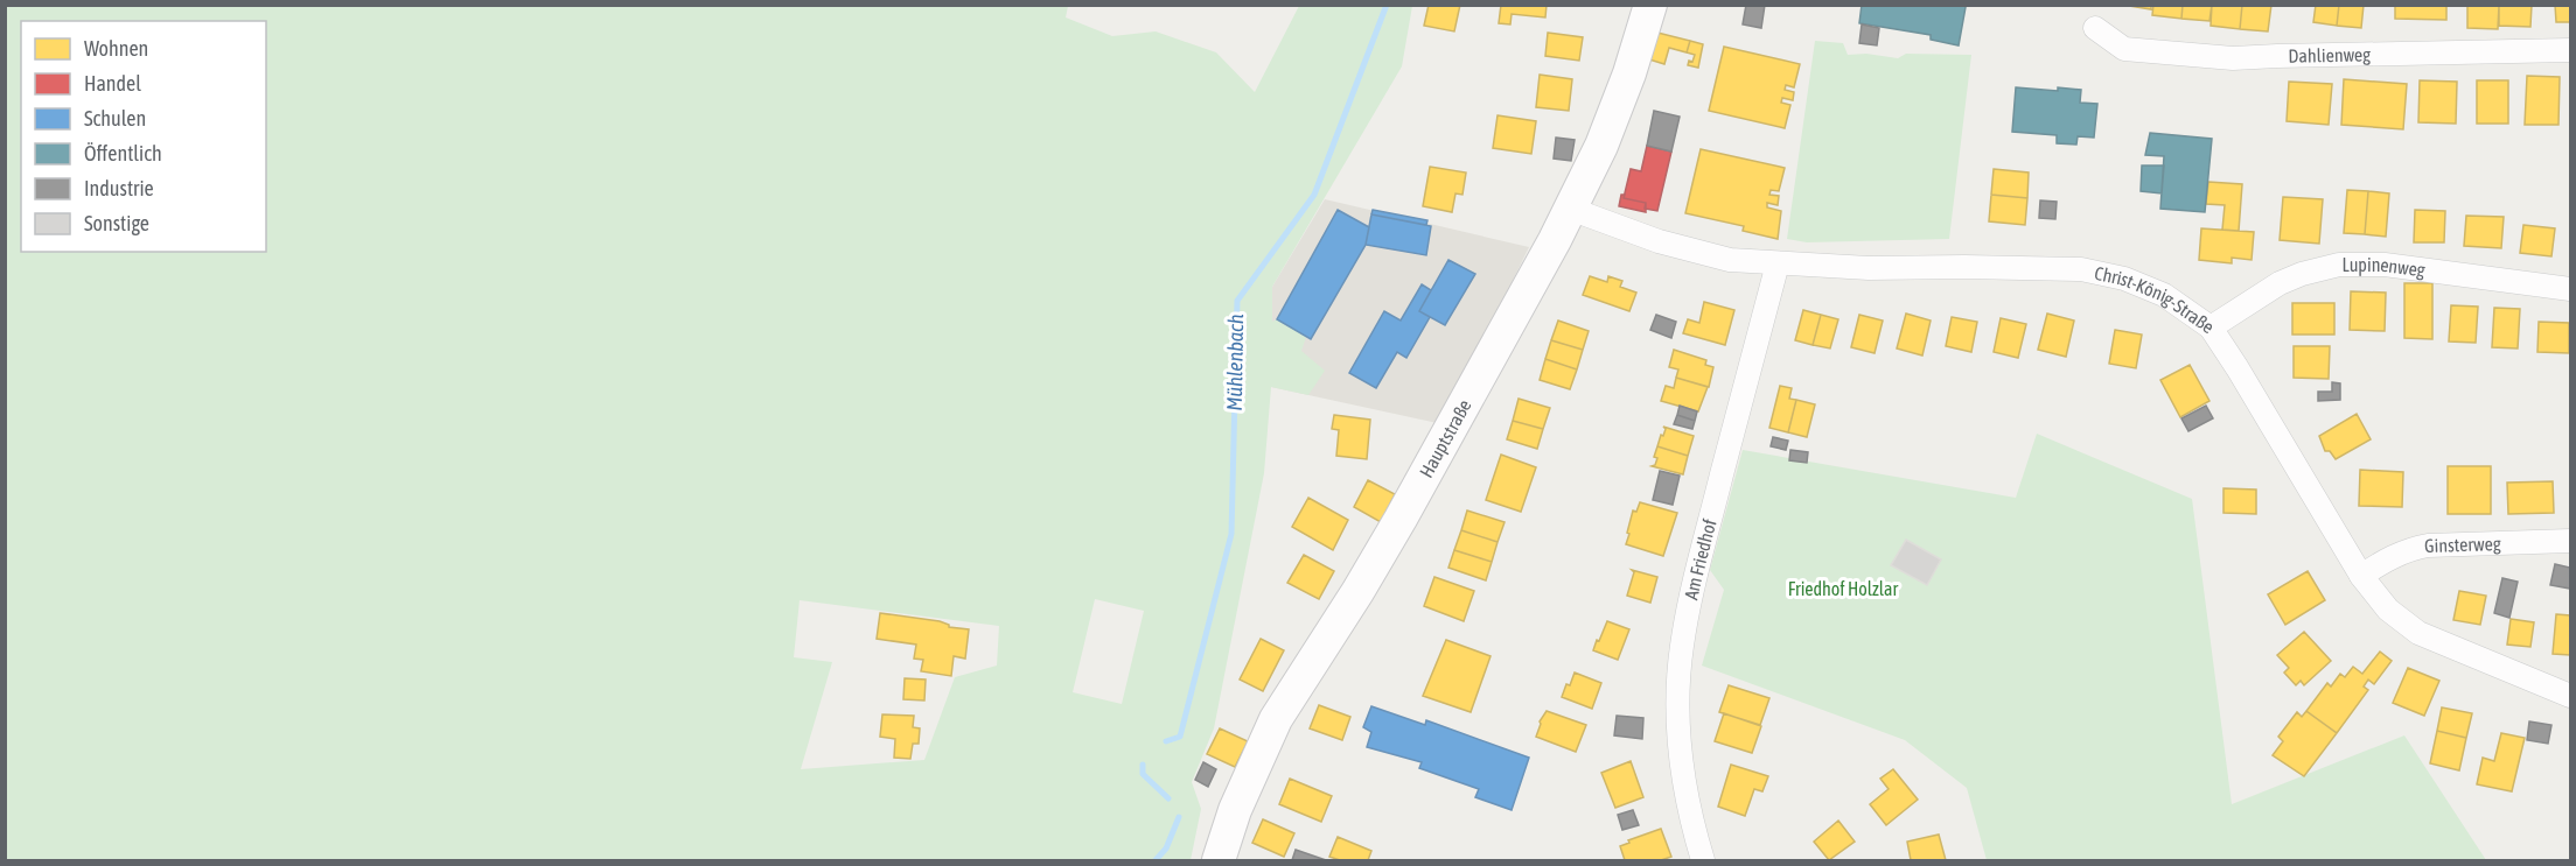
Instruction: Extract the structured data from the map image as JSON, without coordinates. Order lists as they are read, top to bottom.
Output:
{
  "streets": {
    "main road": ["Hauptstraße"],
    "street": [
      "Dahlienweg",
      "Lupinenweg",
      "Christ-König-Straße",
      "Ginsterweg",
      "Am Friedhof"
    ]
  },
  "crossings": [
    ["Lupinenweg", "Christ-König-Straße"],
    ["Christ-König-Straße", "Hauptstraße"],
    ["Christ-König-Straße", "Ginsterweg"],
    ["Christ-König-Straße", "Am Friedhof"]
  ],
  "water": ["Mühlenbach"],
  "parks": ["Friedhof Holzlar"],
  "legend": [
    "Wohnen",
    "Handel",
    "Schulen",
    "Öffentlich",
    "Industrie",
    "Sonstige"
  ]
}
